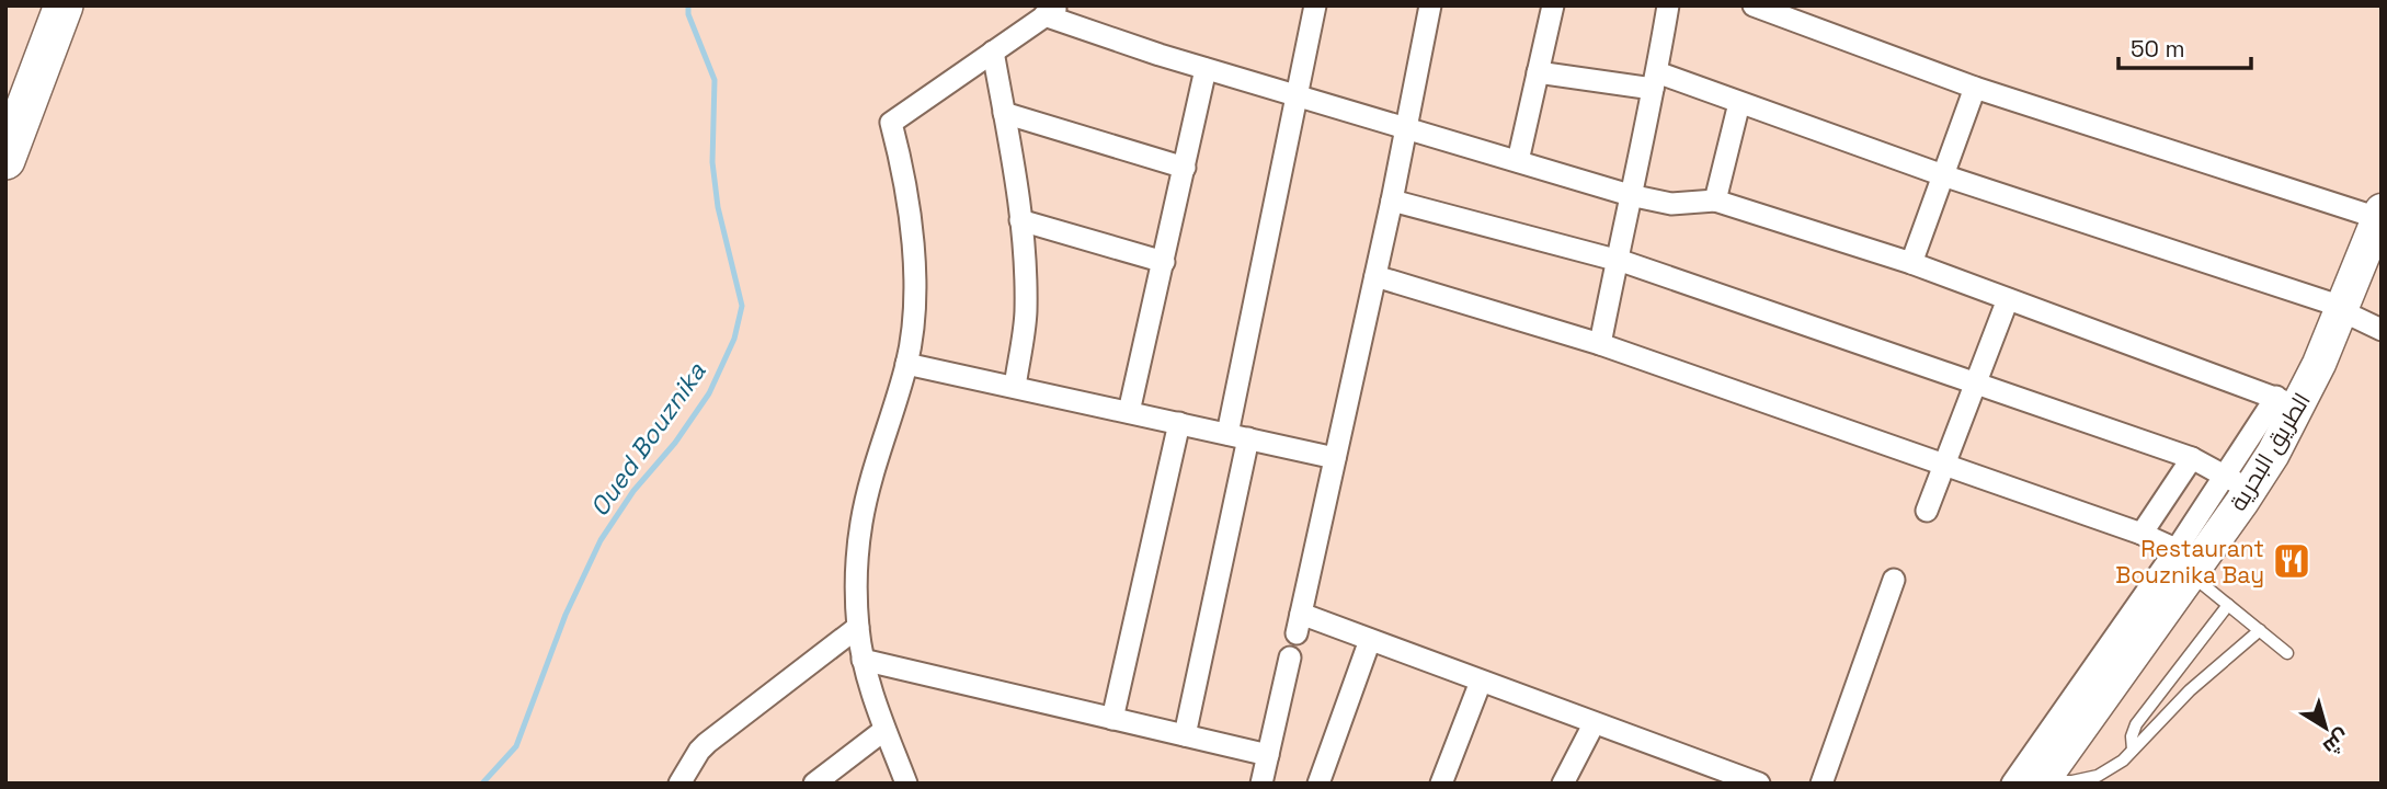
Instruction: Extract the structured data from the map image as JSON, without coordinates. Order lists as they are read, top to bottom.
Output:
{
  "streets": {
    "main road": ["الطريق البحرية"]
  },
  "water": ["Oued Bouznika"],
  "places": {
    "restaurant": ["Restaurant Bouznika Bay"]
  },
  "scale_bar": "50 m",
  "north": "bottom right"
}
